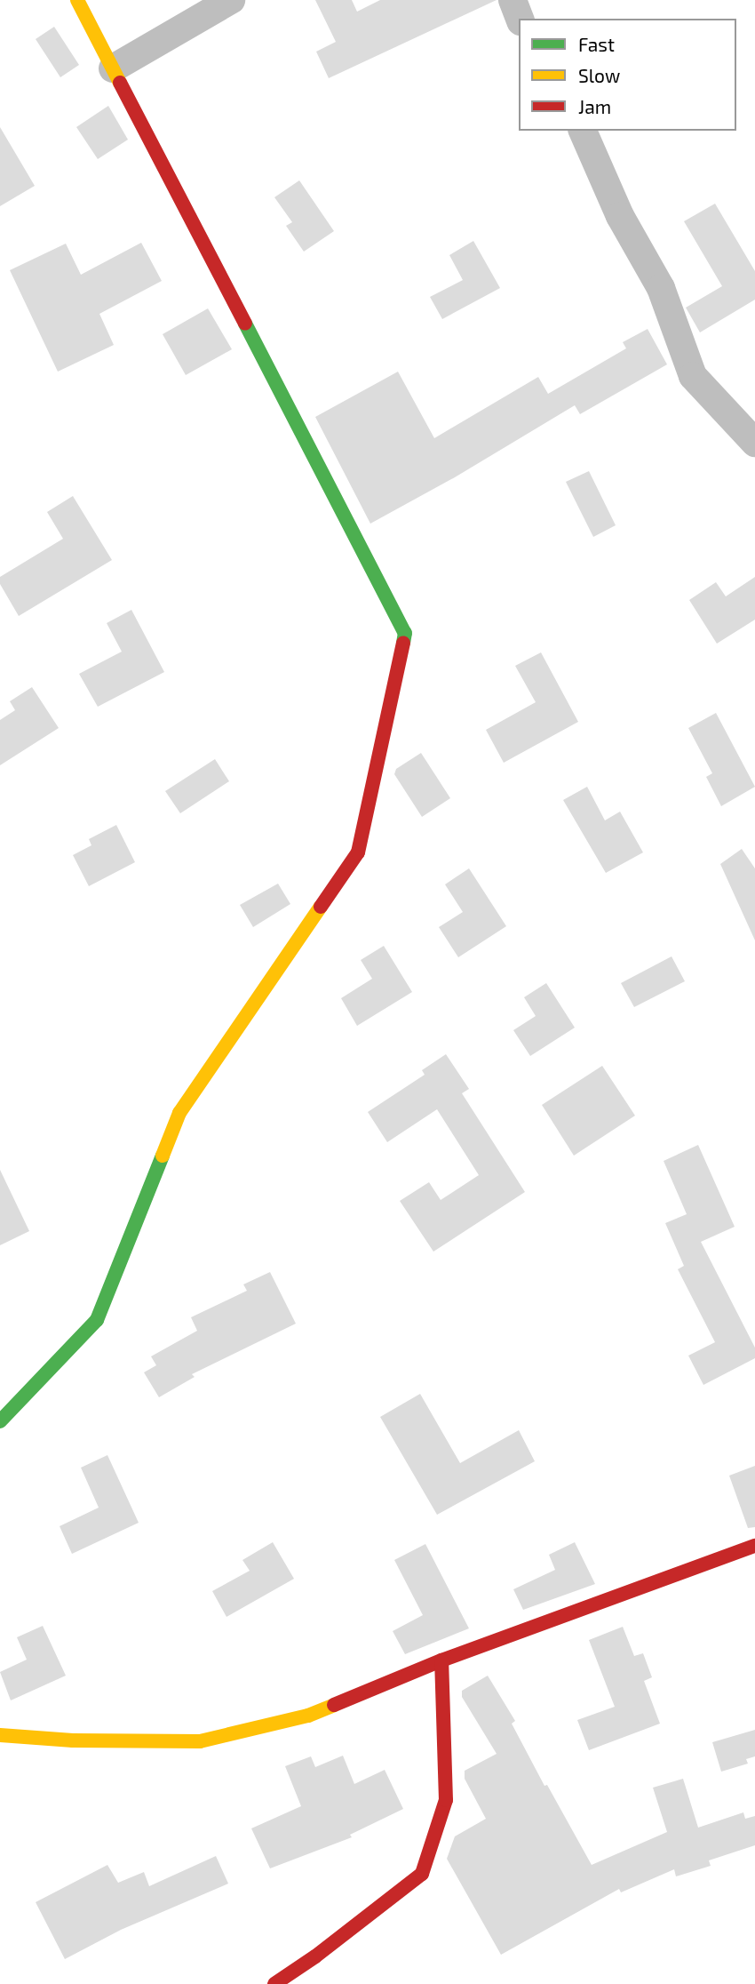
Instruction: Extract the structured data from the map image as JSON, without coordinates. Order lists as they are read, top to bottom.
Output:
{
  "legend": ["Fast", "Slow", "Jam"]
}
